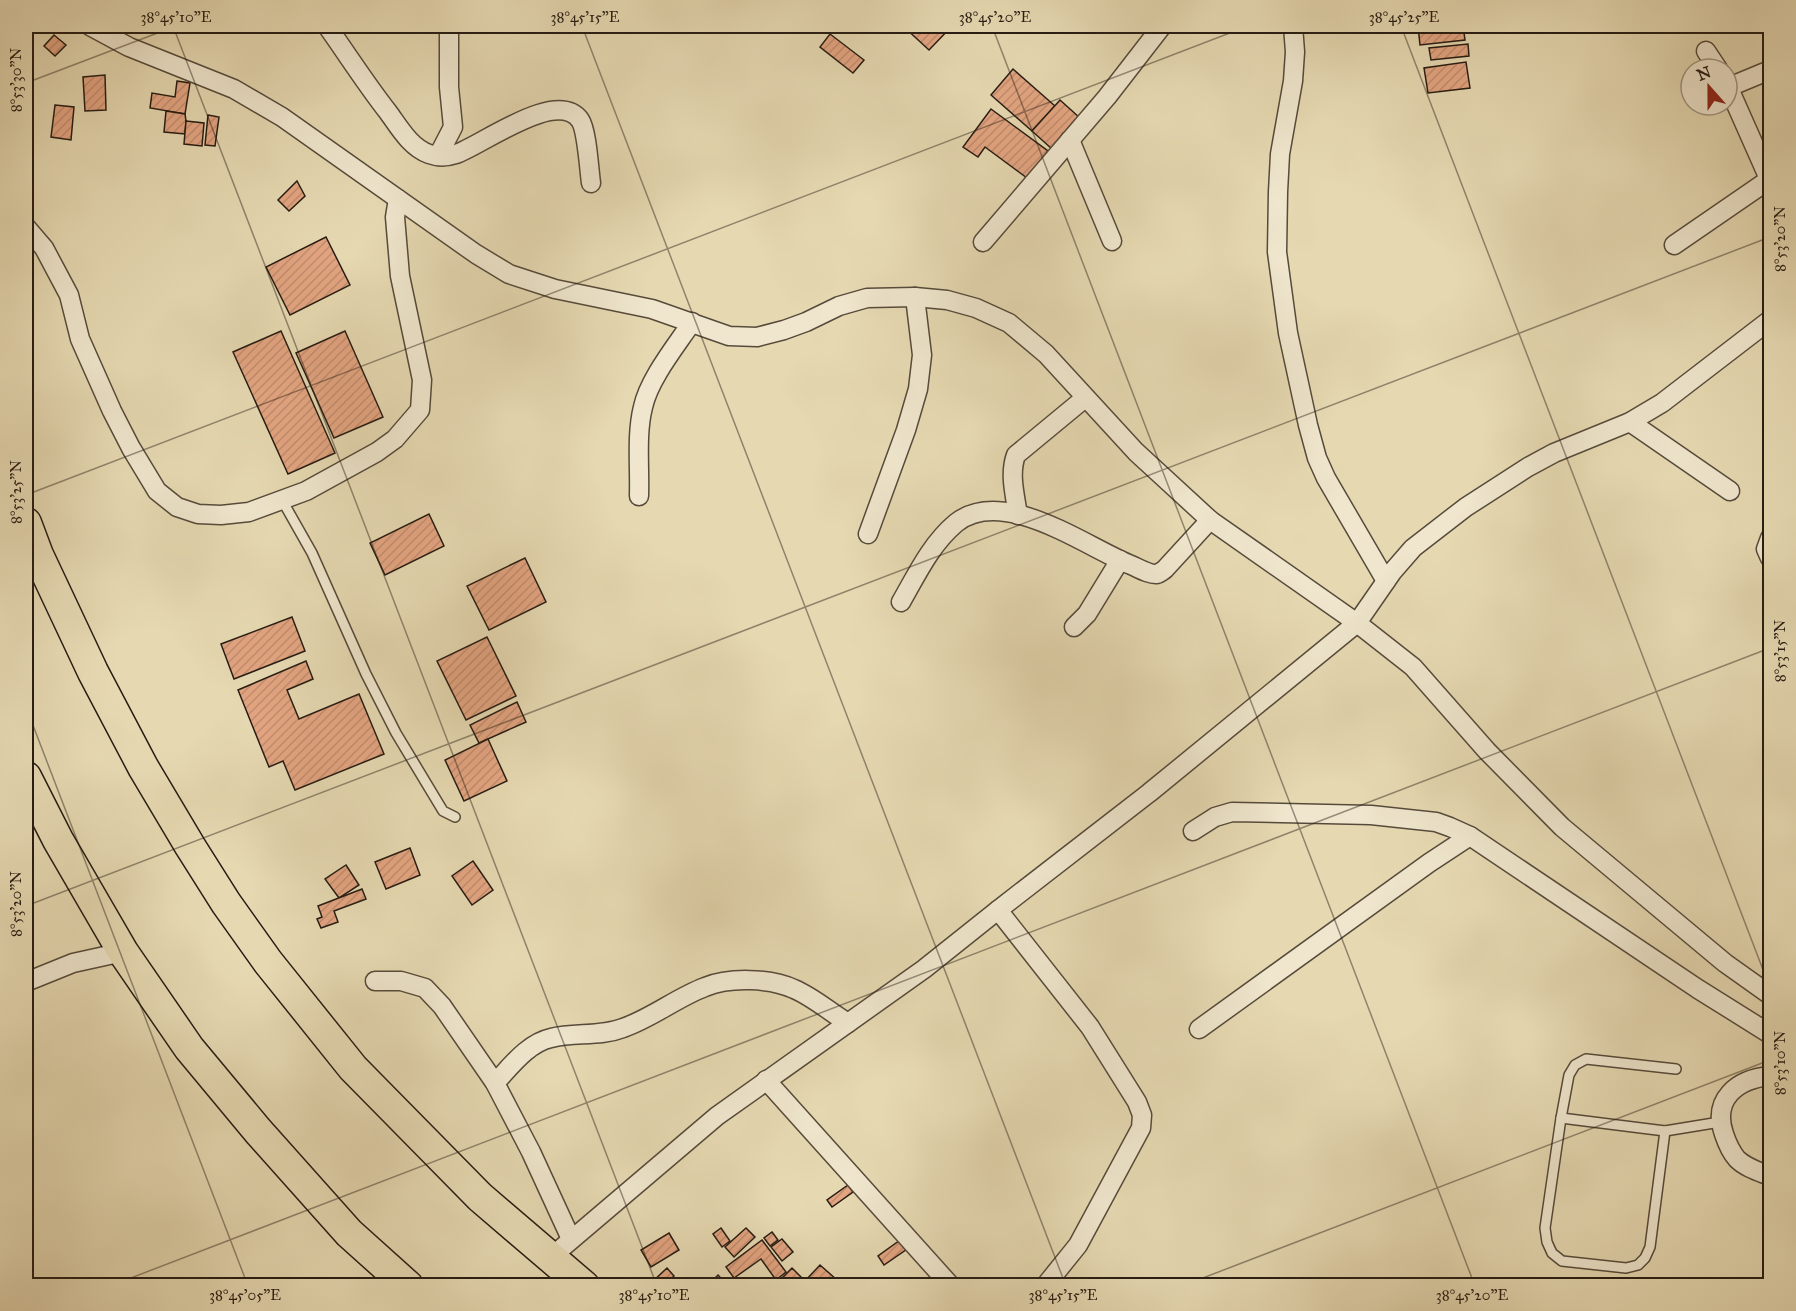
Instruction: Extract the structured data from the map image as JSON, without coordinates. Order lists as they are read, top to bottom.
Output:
{
  "north": "top",
  "coordinates": [
    "38°45'10\"E",
    "38°45'15\"E",
    "38°45'20\"E",
    "38°45'25\"E",
    "8°53'30\"N",
    "8°53'20\"N",
    "8°53'25\"N",
    "8°53'15\"N",
    "8°53'10\"N",
    "38°45'05\"E"
  ]
}
